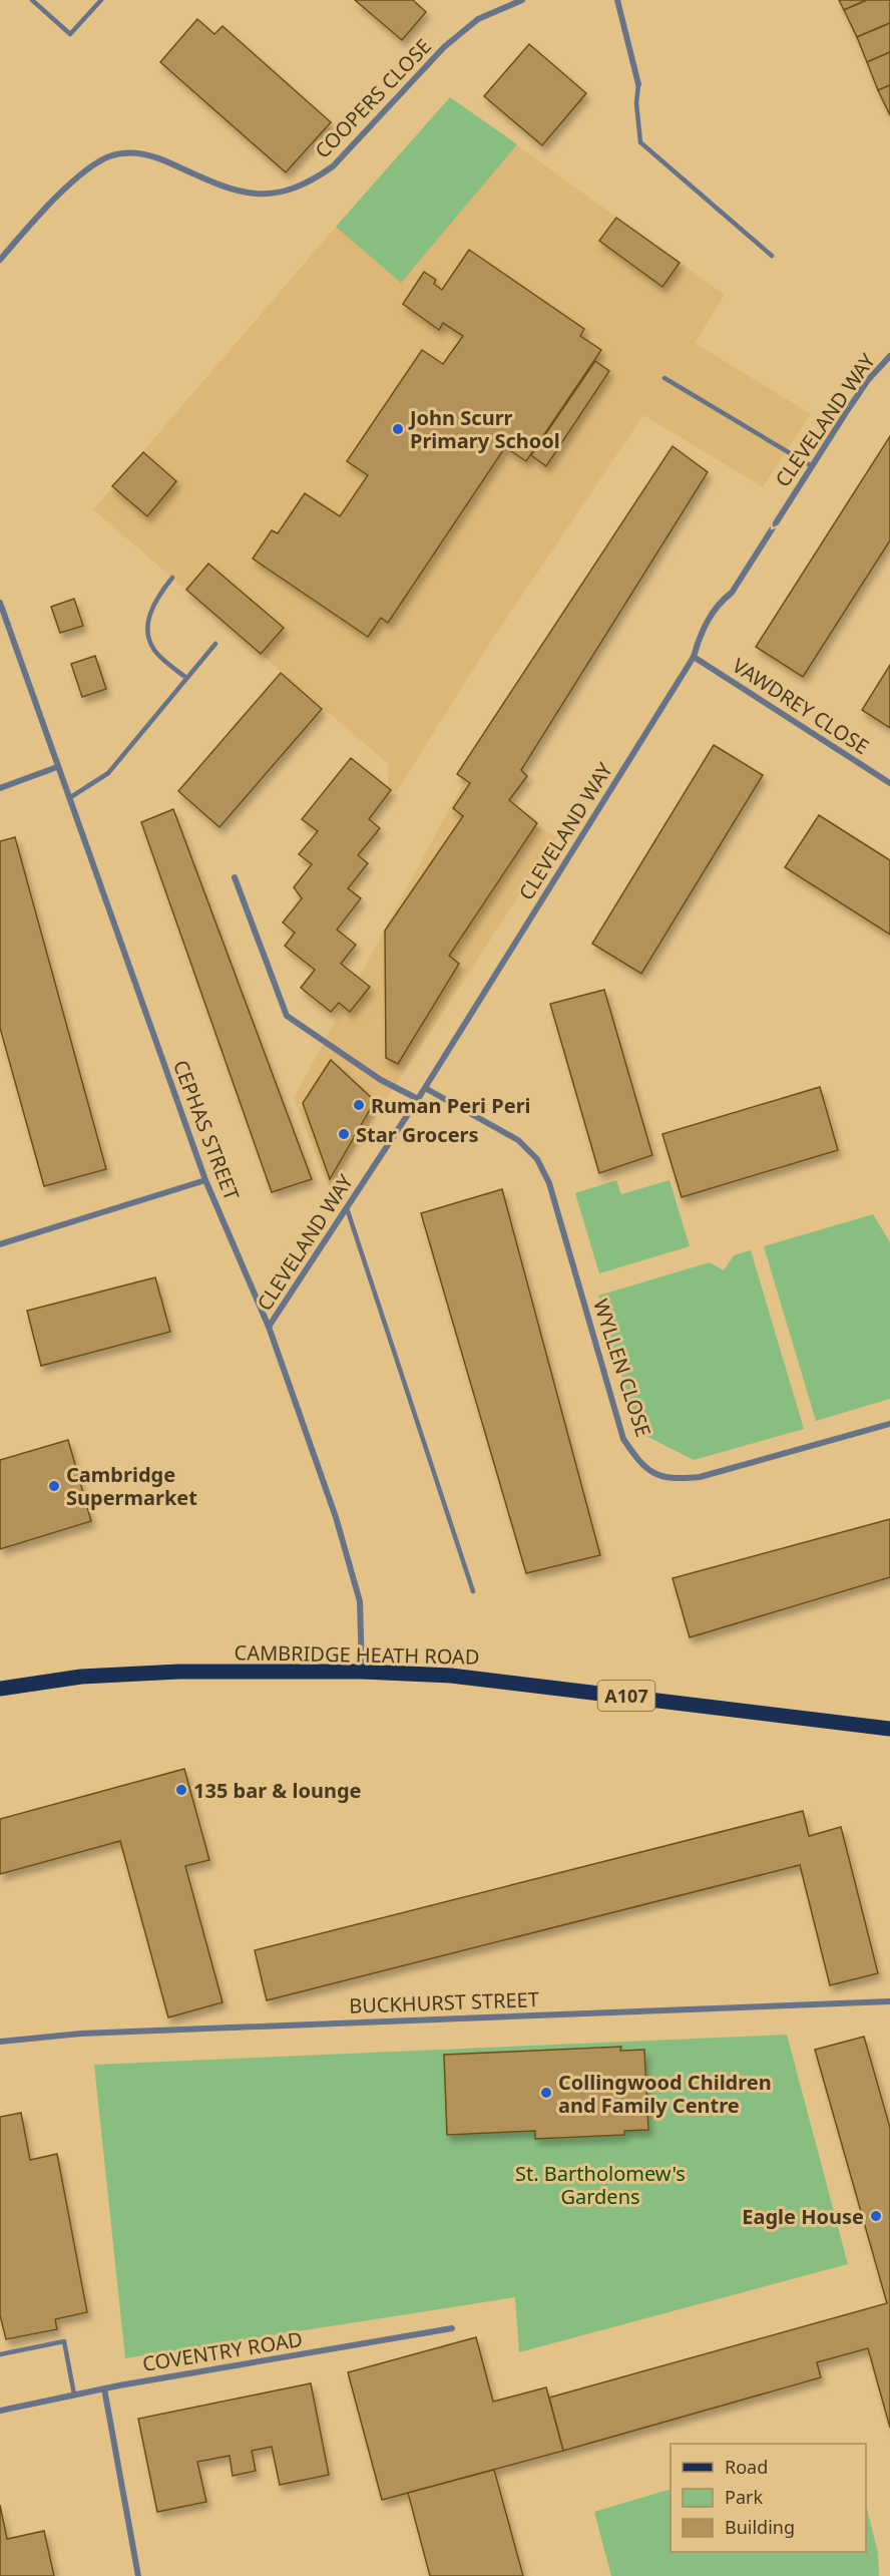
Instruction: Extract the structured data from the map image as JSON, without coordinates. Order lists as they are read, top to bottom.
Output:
{
  "streets": {
    "main road": ["CAMBRIDGE HEATH ROAD", "A107"],
    "street": [
      "COOPERS CLOSE",
      "CLEVELAND WAY",
      "VAWDREY CLOSE",
      "CEPHAS STREET",
      "WYLLEN CLOSE",
      "BUCKHURST STREET",
      "COVENTRY ROAD"
    ]
  },
  "crossings": [
    ["CLEVELAND WAY", "VAWDREY CLOSE"],
    ["CLEVELAND WAY", "CEPHAS STREET"],
    ["CLEVELAND WAY", "WYLLEN CLOSE"],
    ["CEPHAS STREET", "CAMBRIDGE HEATH ROAD"]
  ],
  "parks": ["St. Bartholomew's Gardens"],
  "places": [
    "John Scurr Primary School",
    "Ruman Peri Peri",
    "Star Grocers",
    "Cambridge Supermarket",
    "135 bar & lounge",
    "Collingwood Children and Family Centre",
    "Eagle House"
  ],
  "legend": ["Road", "Park", "Building"]
}
